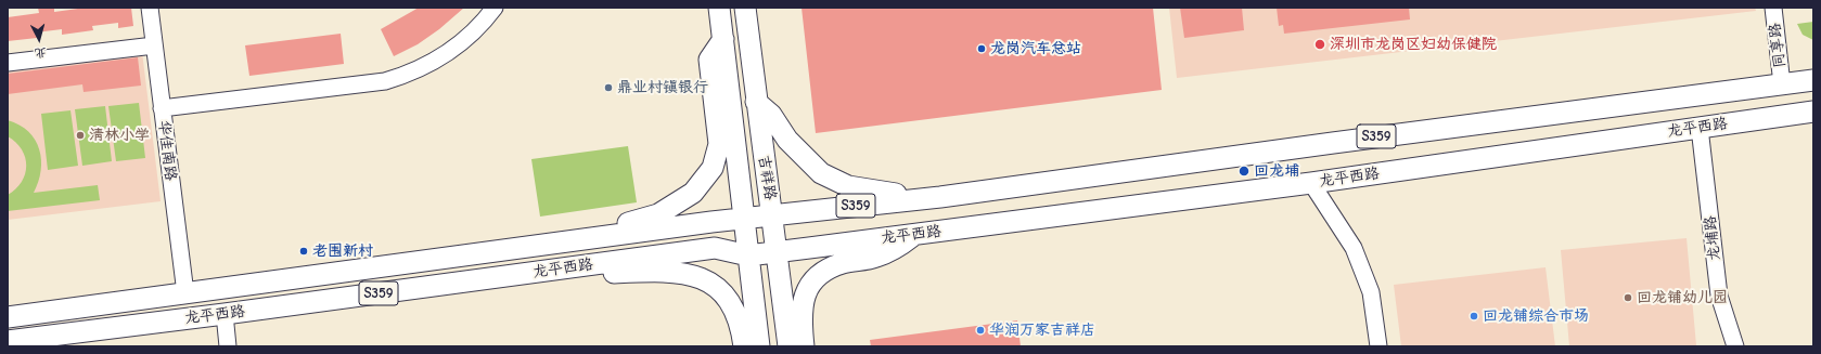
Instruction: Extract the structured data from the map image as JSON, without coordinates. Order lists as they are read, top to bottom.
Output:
{
  "streets": {
    "main road": ["龙平西路", "S359", "吉祥路"],
    "street": ["同享路", "华佳南路", "龙埔路"]
  },
  "crossings": [
    ["同享路", "龙平西路"],
    ["龙平西路", "华佳南路"],
    ["龙平西路", "吉祥路"],
    ["龙平西路", "龙埔路"]
  ],
  "places": [
    "深圳市龙岗区妇幼保健院",
    "龙岗汽车总站",
    "鼎业村镇银行",
    "清林小学",
    "回龙埔",
    "老围新村",
    "回龙铺幼儿园",
    "回龙铺综合市场",
    "华润万家吉祥店"
  ],
  "north": "bottom"
}
